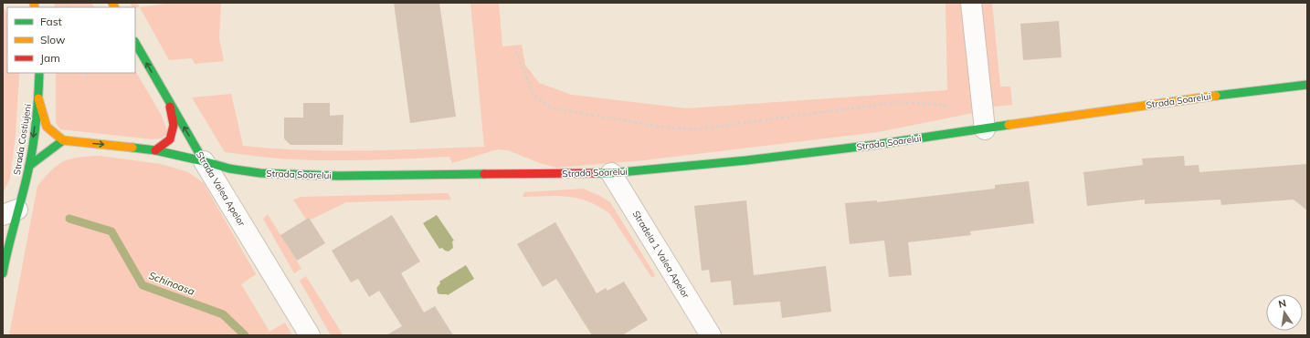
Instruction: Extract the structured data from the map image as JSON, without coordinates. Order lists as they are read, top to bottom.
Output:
{
  "streets": {
    "street": [
      "Strada Soarelui",
      "Strada Costiujeni",
      "Strada Valea Apelor",
      "Stradela 1 Valea Apelor"
    ]
  },
  "crossings": [
    ["Strada Soarelui", "Strada Valea Apelor"],
    ["Strada Soarelui", "Stradela 1 Valea Apelor"]
  ],
  "one_way": ["Strada Valea Apelor"],
  "water": ["Schinoasa"],
  "legend": ["Fast", "Slow", "Jam"],
  "north": "top"
}
